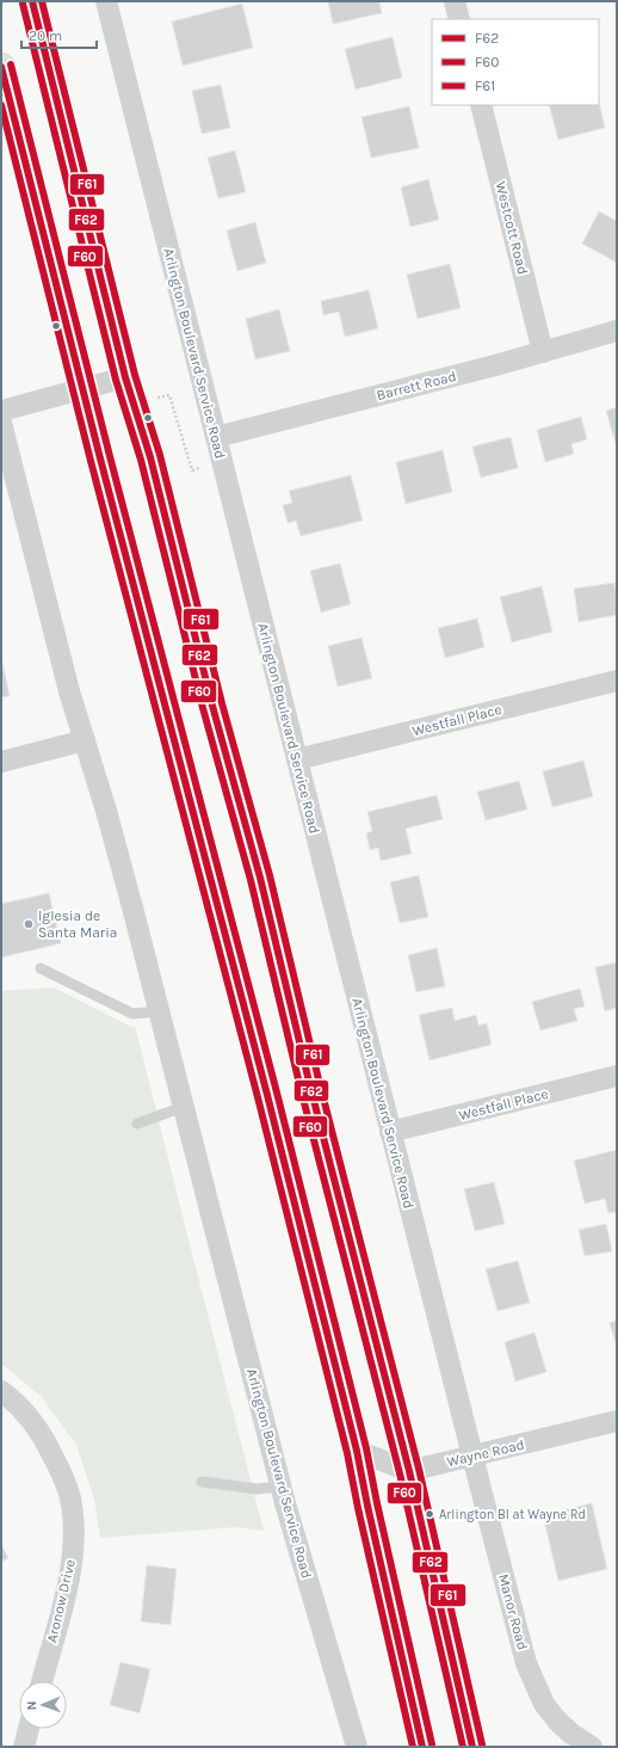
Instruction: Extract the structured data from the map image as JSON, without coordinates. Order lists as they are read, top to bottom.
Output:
{
  "streets": {
    "street": [
      "Westcott Road",
      "Arlington Boulevard Service Road",
      "Barrett Road",
      "Westfall Place",
      "Wayne Road",
      "Aronow Drive",
      "Manor Road"
    ]
  },
  "crossings": [
    ["Westcott Road", "Barrett Road"],
    ["Arlington Boulevard Service Road", "Barrett Road"],
    ["Arlington Boulevard Service Road", "Westfall Place"],
    ["Arlington Boulevard Service Road", "Wayne Road"],
    ["Arlington Boulevard Service Road", "Manor Road"],
    ["Wayne Road", "Manor Road"]
  ],
  "places": ["Iglesia de Santa Maria", "Arlington Bl at Wayne Rd"],
  "lines": ["transit line F62", "transit line F61", "transit line F60"],
  "legend": ["F62", "F60", "F61"],
  "scale_bar": "20 m",
  "north": "left"
}
